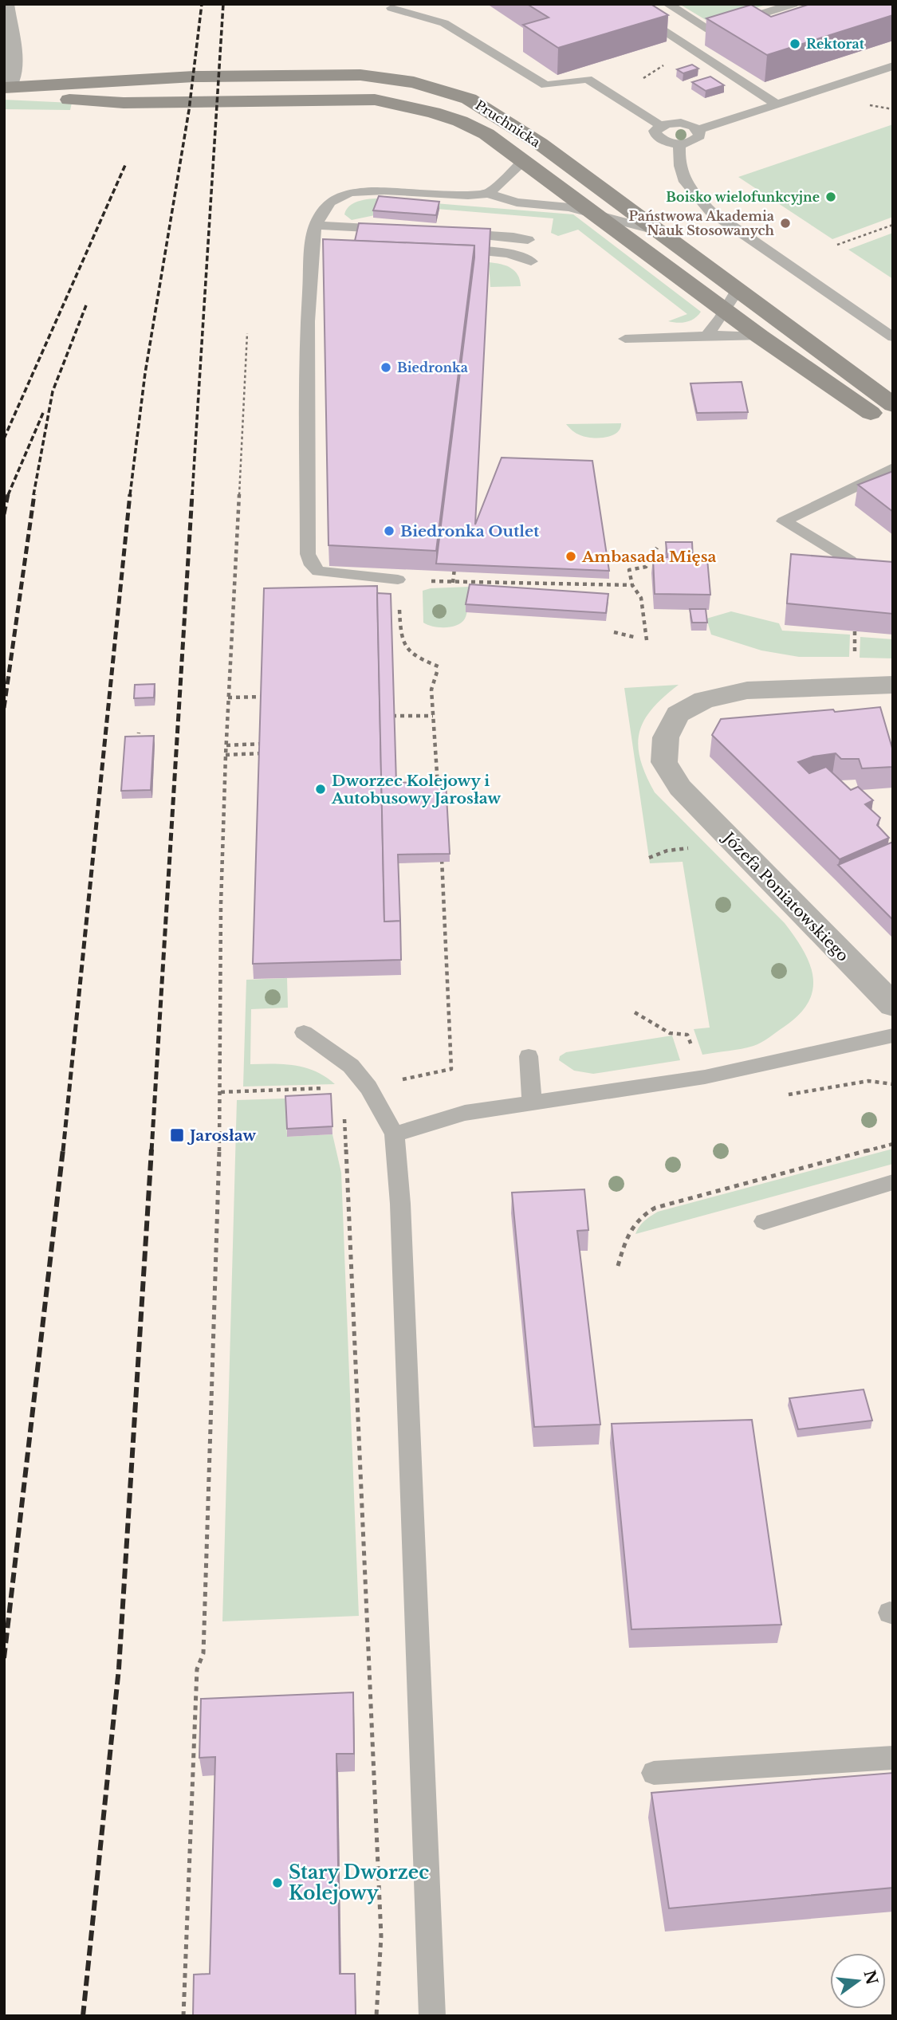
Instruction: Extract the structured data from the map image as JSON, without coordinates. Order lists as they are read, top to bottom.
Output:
{
  "streets": {
    "main road": ["Pruchnicka"],
    "street": ["Józefa Poniatowskiego"]
  },
  "places": {
    "other": [
      "Rektorat",
      "Boisko wielofunkcyjne",
      "Państwowa Akademia Nauk Stosowanych",
      "Biedronka",
      "Biedronka Outlet",
      "Ambasada Mięsa",
      "Dworzec Kolejowy i Autobusowy Jarosław",
      "Stary Dworzec Kolejowy"
    ],
    "transit": ["Jarosław"]
  },
  "north": "right"
}
